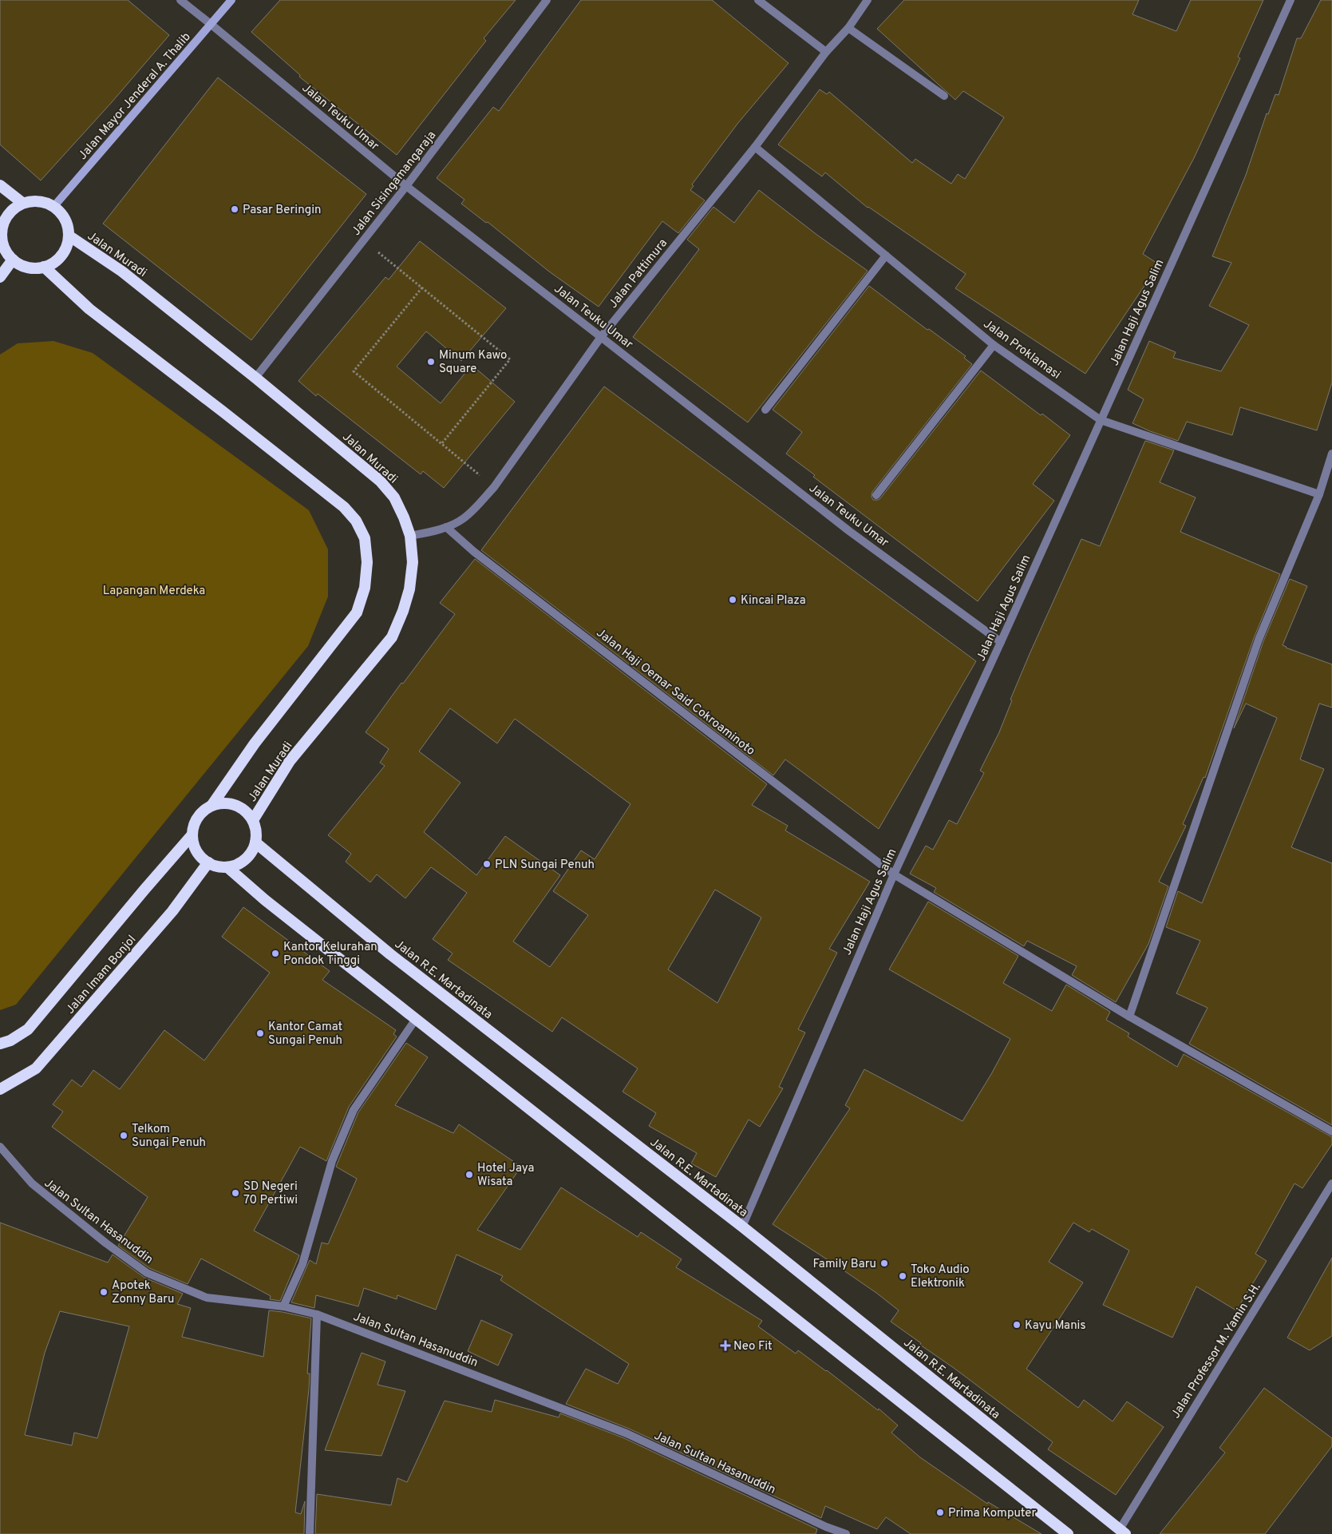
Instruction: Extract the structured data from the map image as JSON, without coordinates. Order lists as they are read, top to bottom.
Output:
{
  "streets": {
    "highway": ["Jalan Muradi", "Jalan Imam Bonjol", "Jalan R.E. Martadinata"],
    "main road": ["Jalan Mayor Jenderal A. Thalib"],
    "street": [
      "Jalan Teuku Umar",
      "Jalan Sisingamangaraja",
      "Jalan Pattimura",
      "Jalan Haji Agus Salim",
      "Jalan Proklamasi",
      "Jalan Haji Oemar Said Cokroaminoto",
      "Jalan Sultan Hasanuddin",
      "Jalan Professor M. Yamin S.H."
    ]
  },
  "crossings": [
    ["Jalan Mayor Jenderal A. Thalib", "Jalan Teuku Umar"],
    ["Jalan Mayor Jenderal A. Thalib", "Jalan Muradi"],
    ["Jalan Teuku Umar", "Jalan Sisingamangaraja"],
    ["Jalan Teuku Umar", "Jalan Pattimura"],
    ["Jalan Teuku Umar", "Jalan Haji Agus Salim"],
    ["Jalan Sisingamangaraja", "Jalan Muradi"],
    ["Jalan Muradi", "Jalan Pattimura"],
    ["Jalan Muradi", "Jalan Imam Bonjol"],
    ["Jalan Muradi", "Jalan R.E. Martadinata"],
    ["Jalan Pattimura", "Jalan Proklamasi"],
    ["Jalan Pattimura", "Jalan Haji Oemar Said Cokroaminoto"],
    ["Jalan Haji Agus Salim", "Jalan Proklamasi"],
    ["Jalan Haji Agus Salim", "Jalan Haji Oemar Said Cokroaminoto"],
    ["Jalan Haji Agus Salim", "Jalan R.E. Martadinata"],
    ["Jalan Imam Bonjol", "Jalan R.E. Martadinata"],
    ["Jalan R.E. Martadinata", "Jalan Professor M. Yamin S.H."]
  ],
  "parks": ["Lapangan Merdeka"],
  "places": {
    "other": [
      "Pasar Beringin",
      "Minum Kawo Square",
      "Kincai Plaza",
      "PLN Sungai Penuh",
      "Kantor Kelurahan Pondok Tinggi",
      "Kantor Camat Sungai Penuh",
      "Telkom Sungai Penuh",
      "Hotel Jaya Wisata",
      "SD Negeri 70 Pertiwi",
      "Family Baru",
      "Toko Audio Elektronik",
      "Apotek Zonny Baru",
      "Kayu Manis",
      "Prima Komputer"
    ],
    "health": ["Neo Fit"]
  }
}
